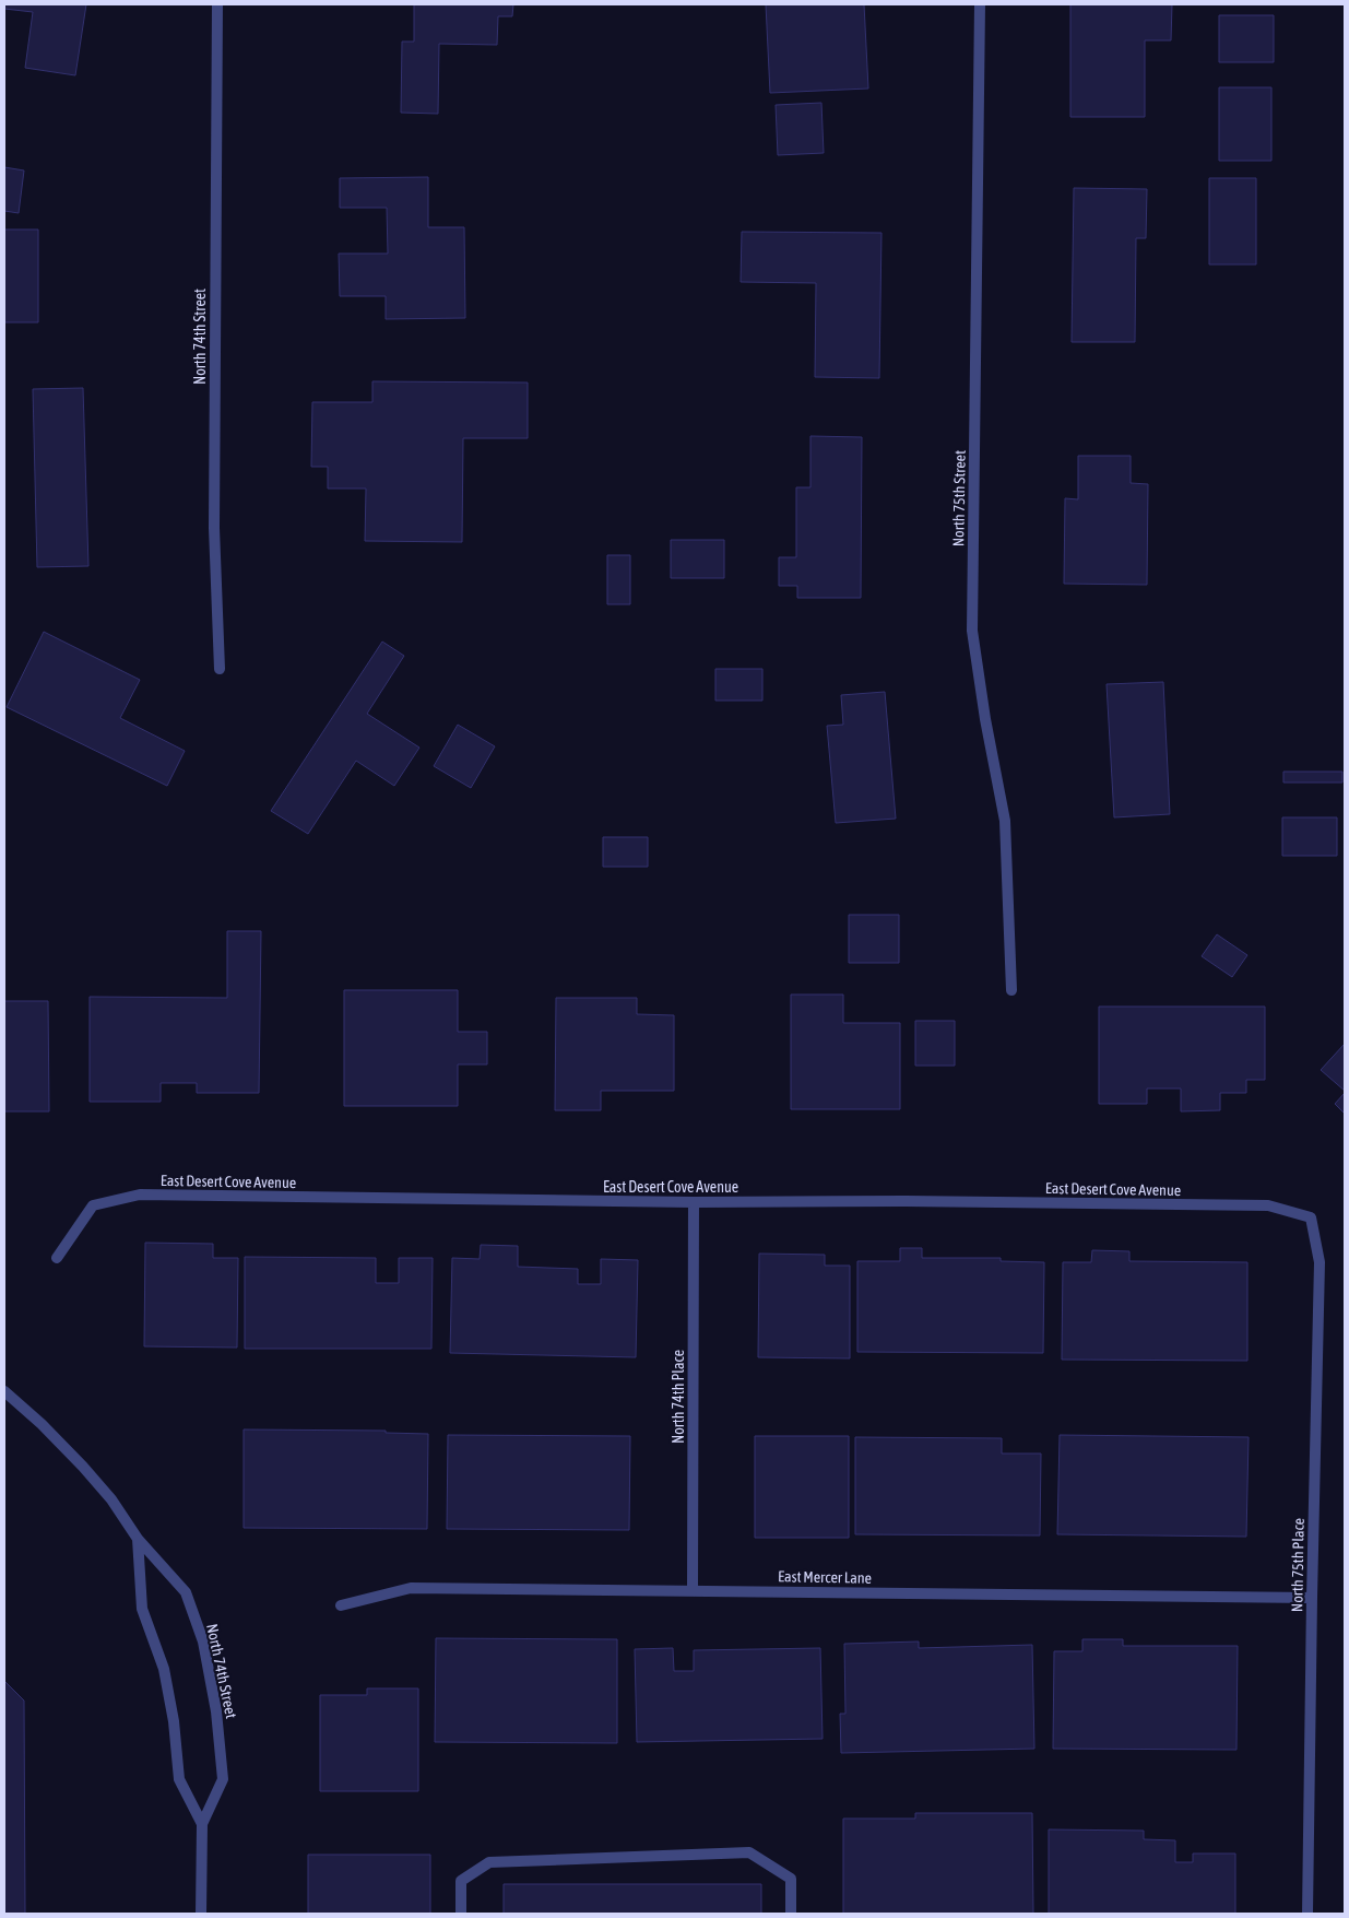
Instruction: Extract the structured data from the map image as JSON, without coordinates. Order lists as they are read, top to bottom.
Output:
{
  "streets": {
    "street": [
      "North 74th Street",
      "North 75th Street",
      "East Desert Cove Avenue",
      "North 74th Place",
      "North 75th Place",
      "East Mercer Lane"
    ]
  },
  "crossings": [
    ["East Desert Cove Avenue", "North 74th Place"],
    ["East Desert Cove Avenue", "North 75th Place"],
    ["North 74th Place", "East Mercer Lane"],
    ["North 75th Place", "East Mercer Lane"]
  ]
}
